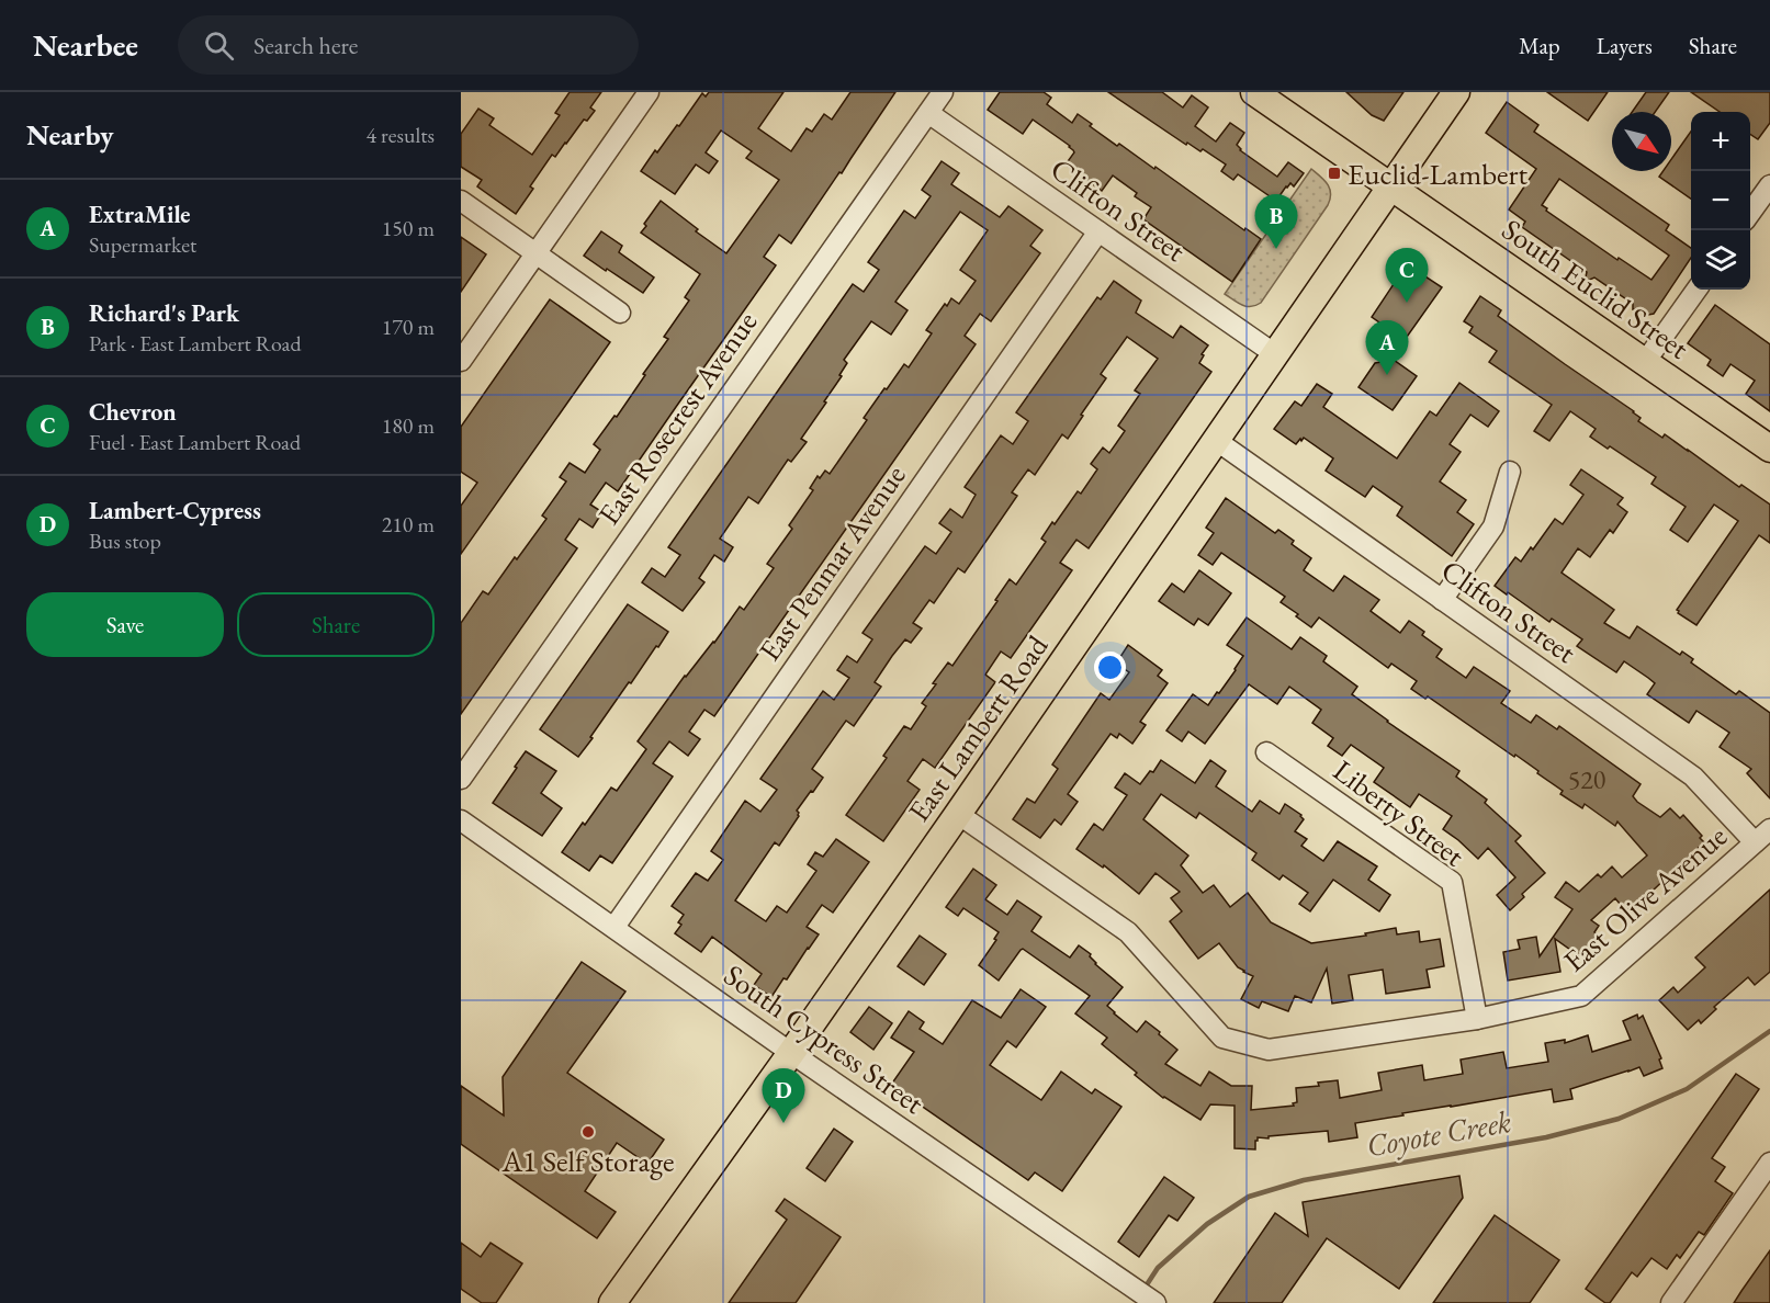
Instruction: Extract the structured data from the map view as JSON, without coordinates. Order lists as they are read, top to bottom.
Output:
{
  "streets": {
    "main road": ["South Euclid Street", "East Lambert Road"],
    "street": [
      "Clifton Street",
      "East Rosecrest Avenue",
      "East Penmar Avenue",
      "Liberty Street",
      "East Olive Avenue",
      "South Cypress Street"
    ]
  },
  "crossings": [
    ["Clifton Street", "East Rosecrest Avenue"],
    ["Clifton Street", "East Penmar Avenue"],
    ["Clifton Street", "East Lambert Road"],
    ["Clifton Street", "East Olive Avenue"],
    ["South Euclid Street", "East Lambert Road"],
    ["East Penmar Avenue", "South Cypress Street"],
    ["East Lambert Road", "East Olive Avenue"],
    ["East Lambert Road", "South Cypress Street"],
    ["Liberty Street", "East Olive Avenue"]
  ],
  "water": ["Coyote Creek"],
  "places": {
    "transit": ["Euclid-Lambert"],
    "other": ["A1 Self Storage"]
  },
  "house_numbers": ["520"],
  "north": "bottom right",
  "page": {
    "header": "Nearbee",
    "search": "Search here",
    "nav": ["Map", "Layers", "Share"],
    "heading": ["Nearby", "4 results"],
    "map_buttons": ["+", "−"],
    "list": [
      {
        "mark": "A",
        "name": "ExtraMile",
        "note": "Supermarket",
        "value": "150 m"
      },
      {
        "mark": "B",
        "name": "Richard's Park",
        "note": "Park · East Lambert Road",
        "value": "170 m"
      },
      {
        "mark": "C",
        "name": "Chevron",
        "note": "Fuel · East Lambert Road",
        "value": "180 m"
      },
      {
        "mark": "D",
        "name": "Lambert-Cypress",
        "note": "Bus stop",
        "value": "210 m"
      }
    ],
    "pins": [
      "B",
      "C",
      "A",
      "D"
    ],
    "buttons": ["Save", "Share"]
  }
}
